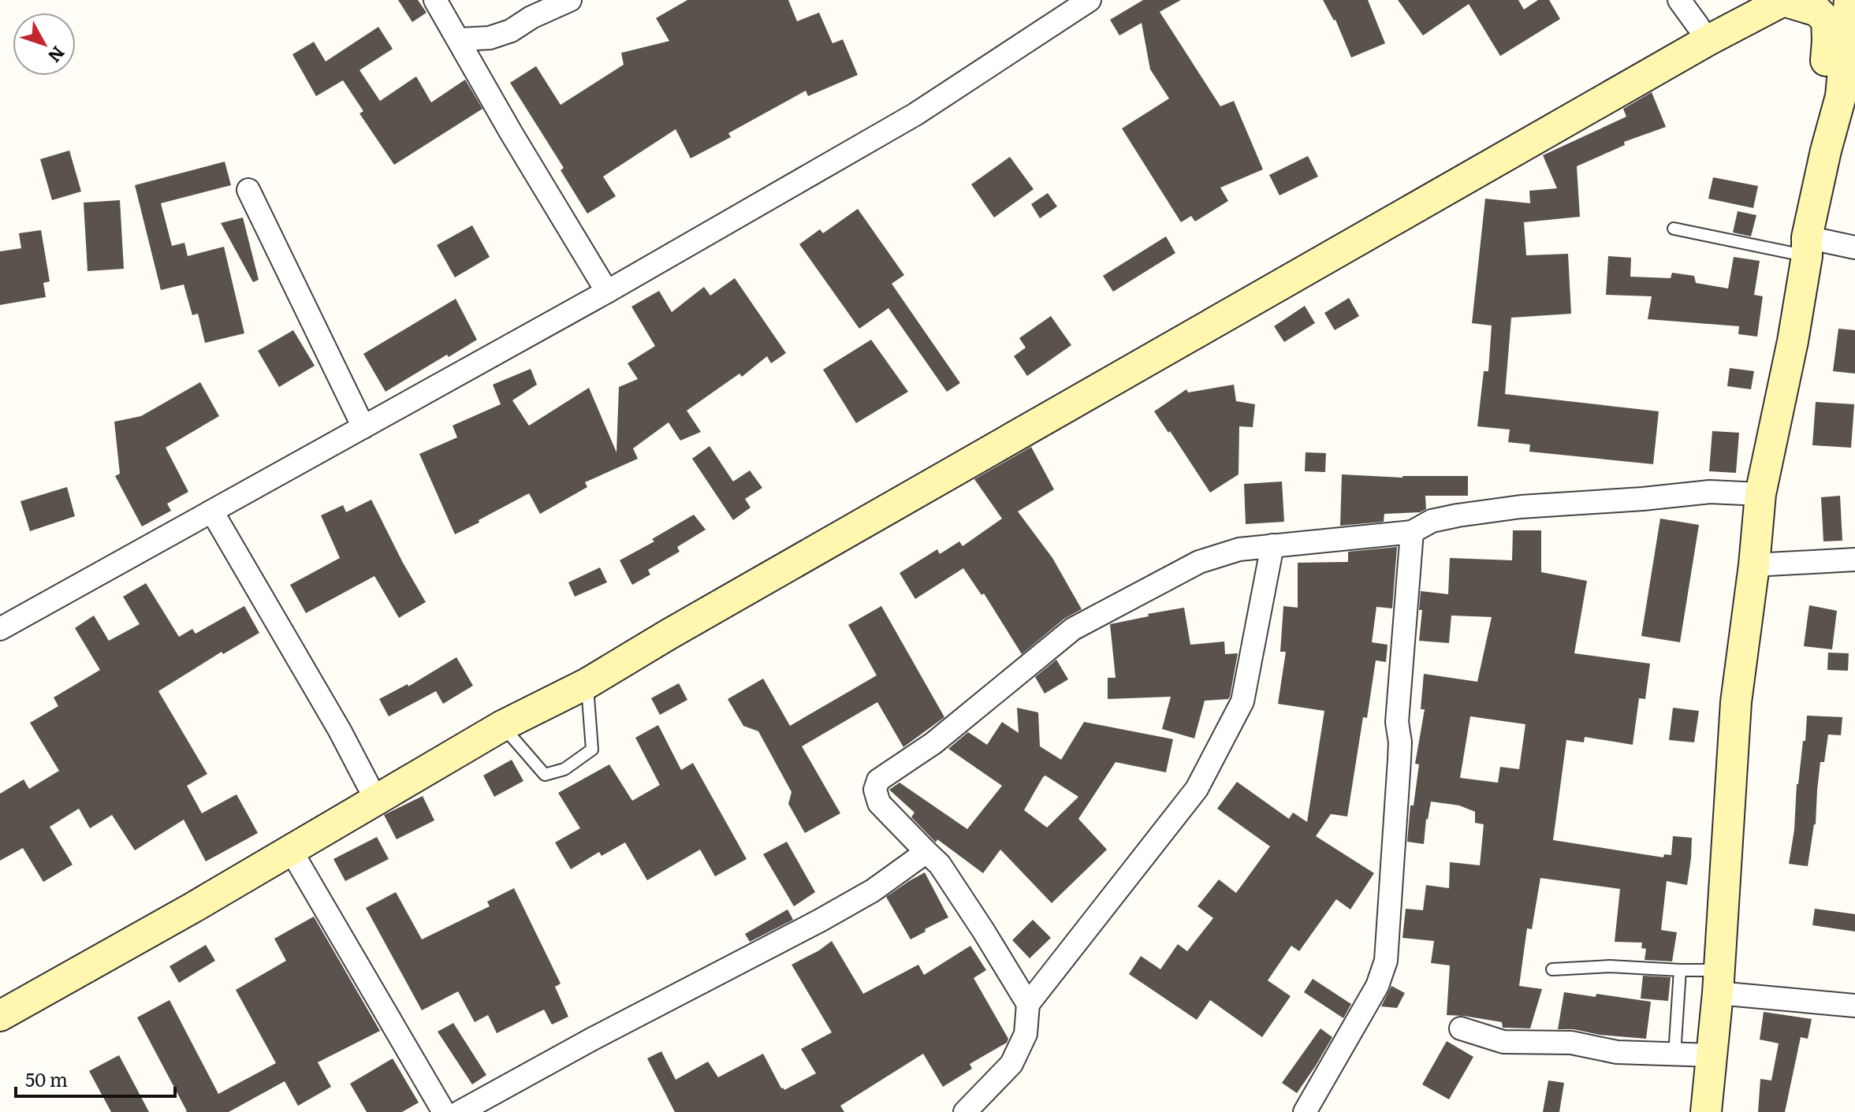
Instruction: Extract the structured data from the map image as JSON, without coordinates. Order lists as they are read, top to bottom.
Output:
{
  "scale_bar": "50 m",
  "north": "bottom right"
}
